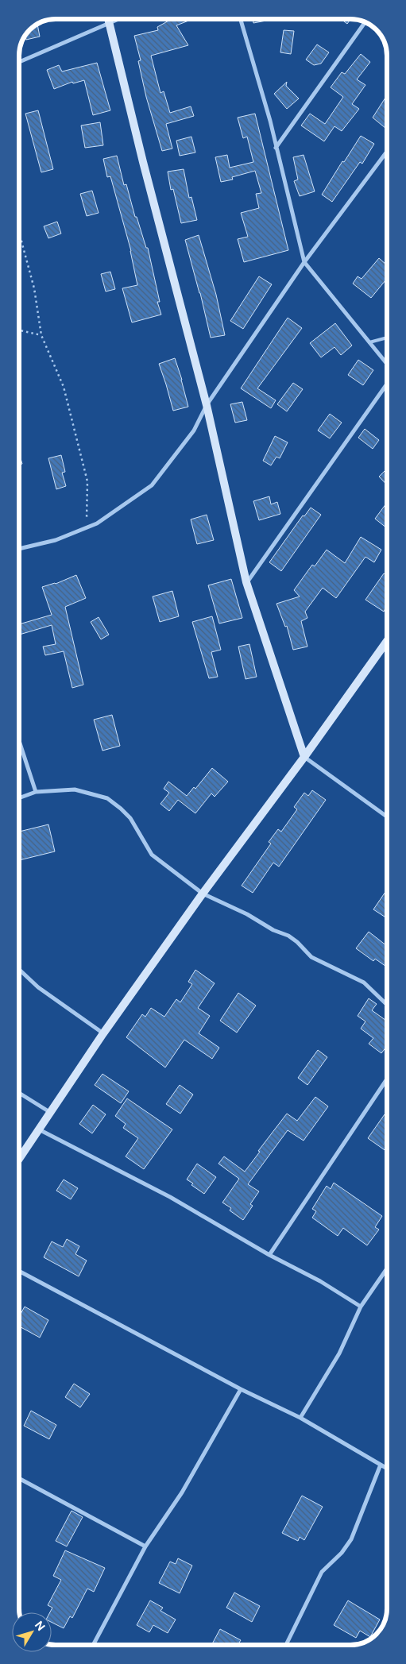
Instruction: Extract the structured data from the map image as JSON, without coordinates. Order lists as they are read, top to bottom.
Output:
{
  "north": "top right"
}
